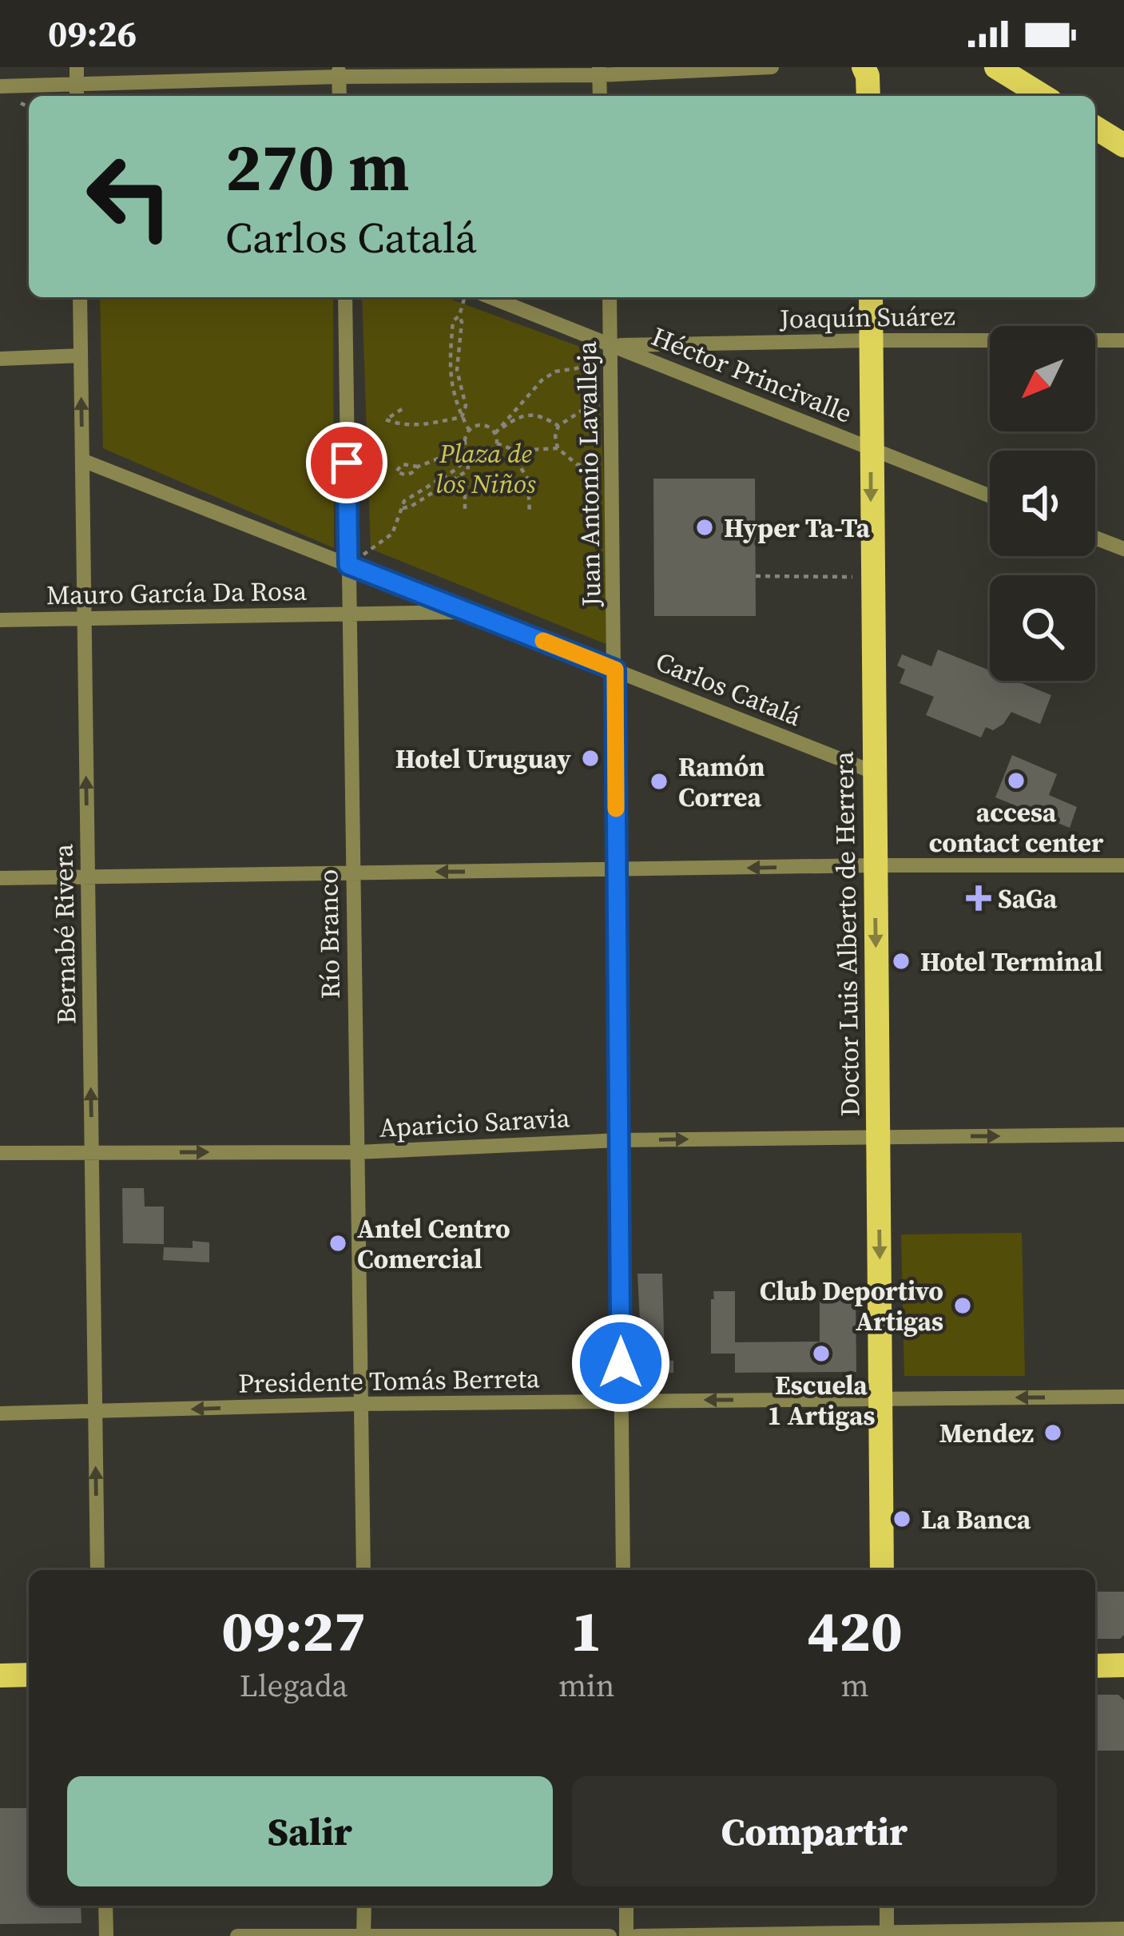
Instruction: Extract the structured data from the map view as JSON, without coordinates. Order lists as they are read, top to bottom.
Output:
{
  "streets": {
    "main road": ["Doctor Luis Alberto de Herrera"],
    "street": [
      "Joaquín Suárez",
      "Héctor Princivalle",
      "Juan Antonio Lavalleja",
      "Mauro García Da Rosa",
      "Carlos Catalá",
      "Bernabé Rivera",
      "Río Branco",
      "Aparicio Saravia",
      "Presidente Tomás Berreta"
    ]
  },
  "crossings": [
    ["Joaquín Suárez", "Héctor Princivalle"],
    ["Joaquín Suárez", "Juan Antonio Lavalleja"],
    ["Joaquín Suárez", "Doctor Luis Alberto de Herrera"],
    ["Héctor Princivalle", "Juan Antonio Lavalleja"],
    ["Héctor Princivalle", "Doctor Luis Alberto de Herrera"],
    ["Juan Antonio Lavalleja", "Carlos Catalá"],
    ["Juan Antonio Lavalleja", "Aparicio Saravia"],
    ["Juan Antonio Lavalleja", "Presidente Tomás Berreta"],
    ["Mauro García Da Rosa", "Carlos Catalá"],
    ["Mauro García Da Rosa", "Bernabé Rivera"],
    ["Mauro García Da Rosa", "Río Branco"],
    ["Carlos Catalá", "Bernabé Rivera"],
    ["Carlos Catalá", "Río Branco"],
    ["Carlos Catalá", "Doctor Luis Alberto de Herrera"],
    ["Bernabé Rivera", "Aparicio Saravia"],
    ["Bernabé Rivera", "Presidente Tomás Berreta"],
    ["Río Branco", "Aparicio Saravia"],
    ["Río Branco", "Presidente Tomás Berreta"],
    ["Doctor Luis Alberto de Herrera", "Aparicio Saravia"],
    ["Doctor Luis Alberto de Herrera", "Presidente Tomás Berreta"]
  ],
  "one_way": [
    "Bernabé Rivera",
    "Doctor Luis Alberto de Herrera",
    "Aparicio Saravia",
    "Presidente Tomás Berreta"
  ],
  "parks": ["Plaza de los Niños"],
  "places": {
    "other": [
      "Hyper Ta-Ta",
      "Hotel Uruguay",
      "accesa contact center",
      "Ramón Correa",
      "Hotel Terminal",
      "Antel Centro Comercial",
      "Club Deportivo Artigas",
      "Escuela 1 Artigas",
      "Mendez",
      "La Banca"
    ],
    "health": ["SaGa"]
  },
  "north": "bottom left",
  "page": {
    "status": "09:26",
    "turn": ["270 m", "Carlos Catalá"],
    "eta": [
      "09:27",
      "Llegada",
      "1",
      "min",
      "420",
      "m"
    ],
    "buttons": ["Salir", "Compartir"]
  }
}
